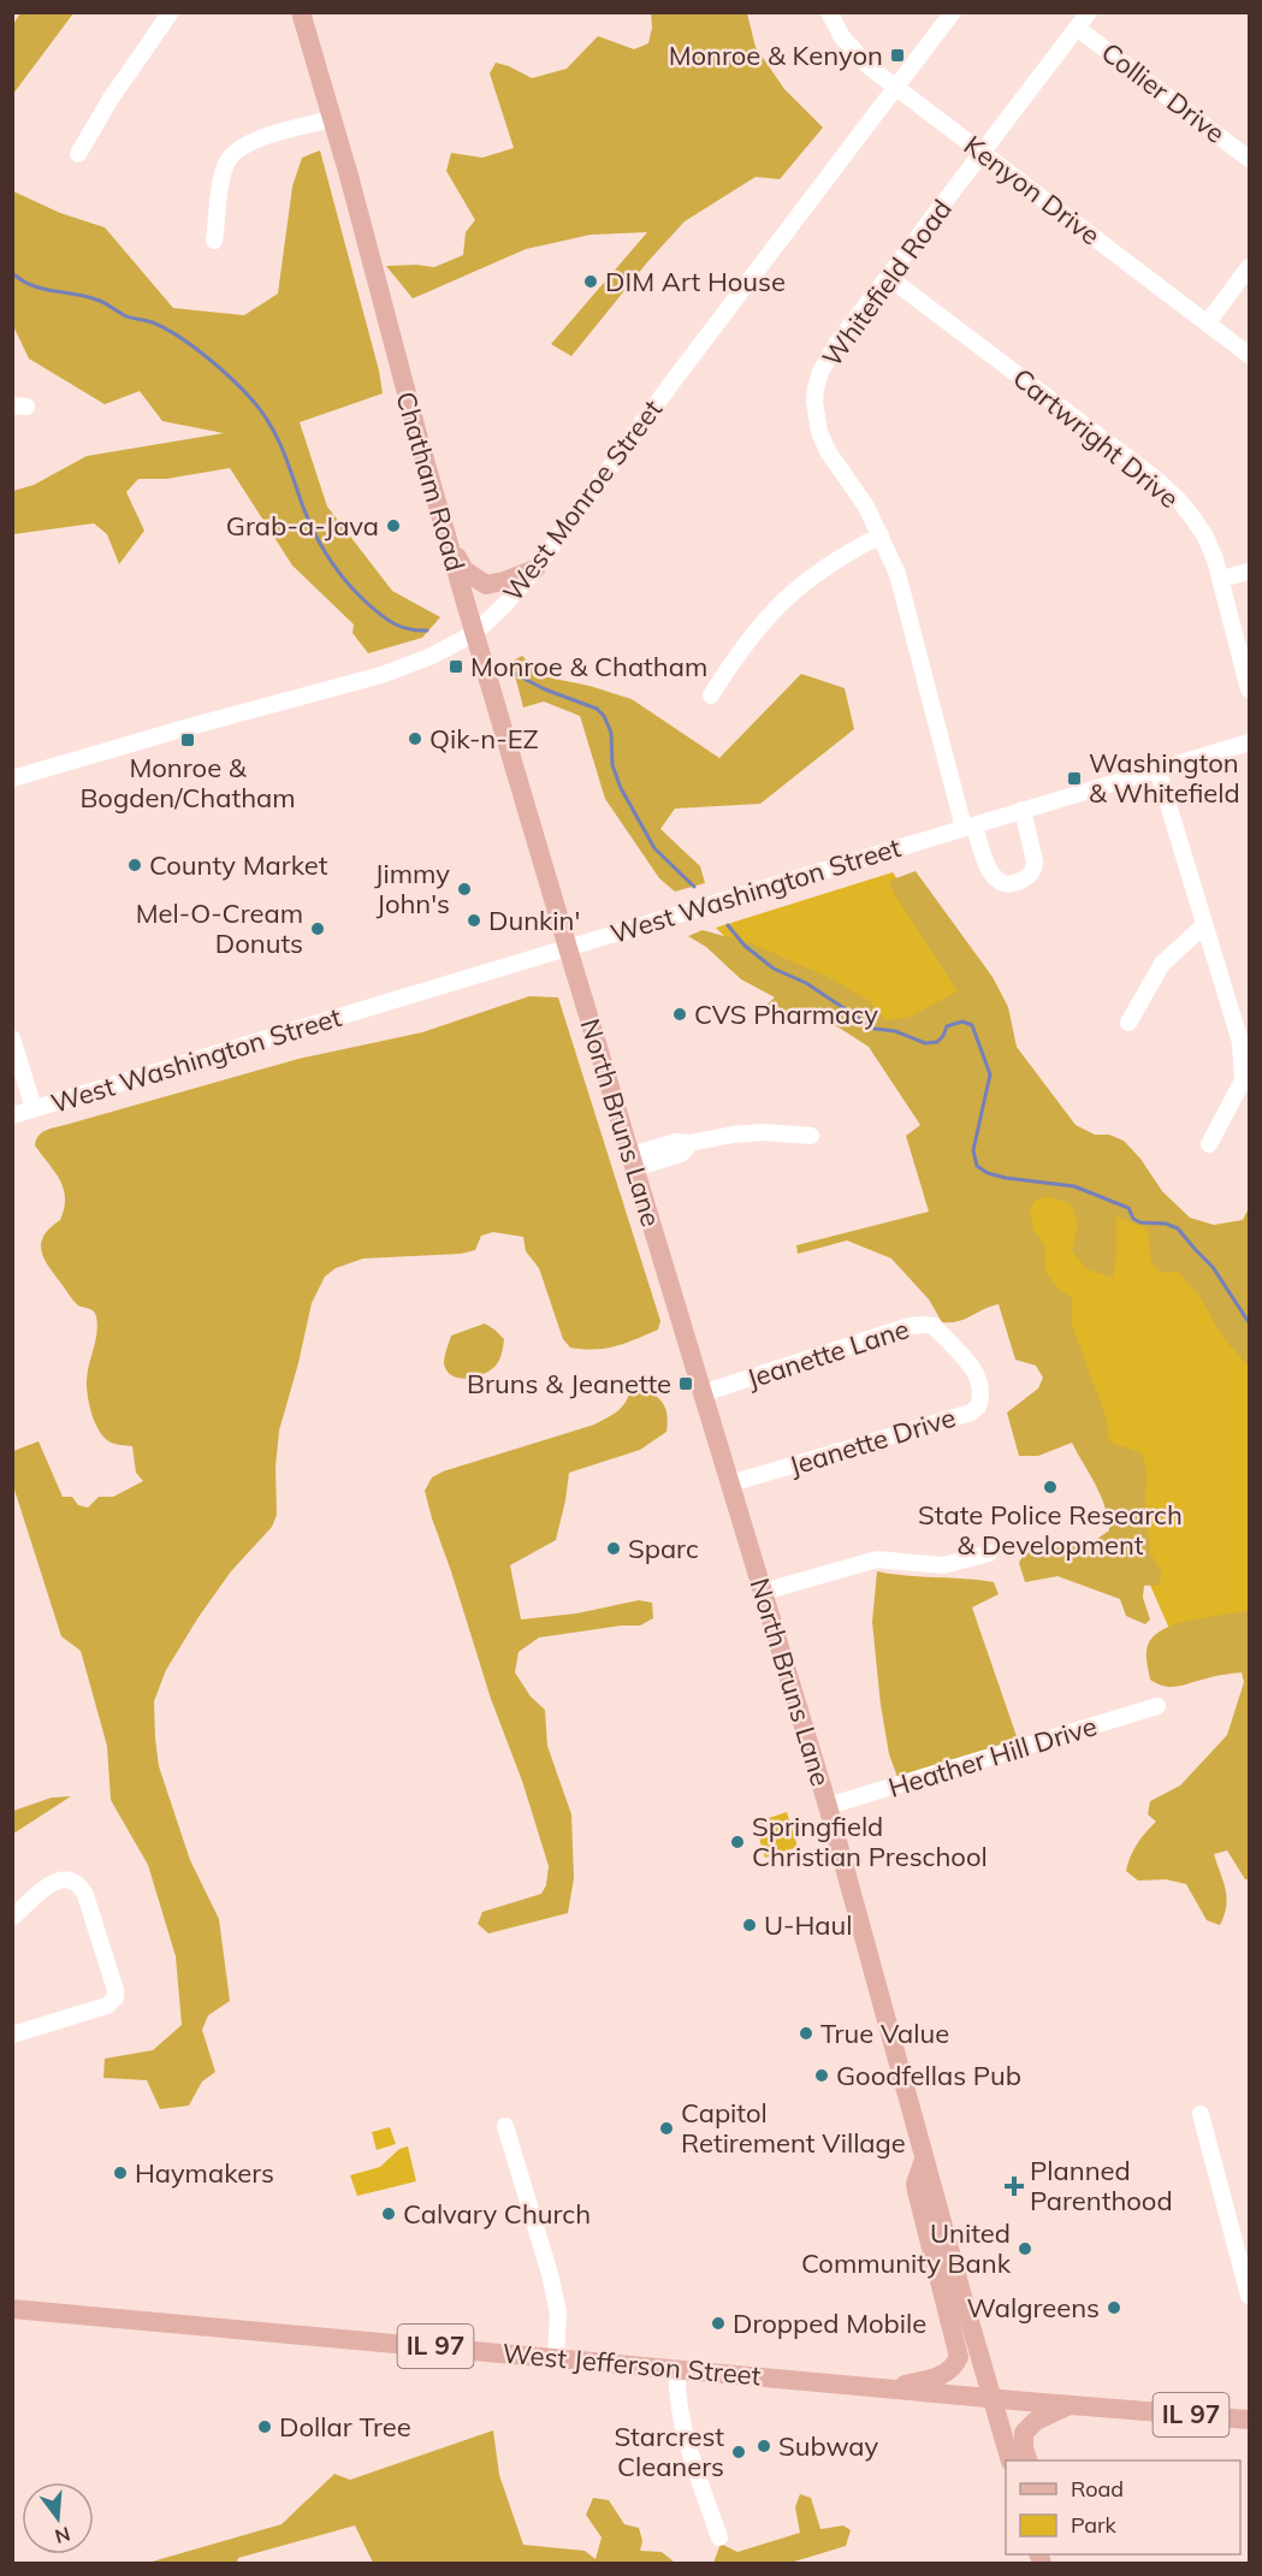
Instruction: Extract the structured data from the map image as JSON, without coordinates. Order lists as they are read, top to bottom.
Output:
{
  "streets": {
    "main road": [
      "Chatham Road",
      "North Bruns Lane",
      "IL 97",
      "West Jefferson Street"
    ],
    "street": [
      "Collier Drive",
      "Kenyon Drive",
      "Whitefield Road",
      "Cartwright Drive",
      "West Monroe Street",
      "West Washington Street",
      "Jeanette Lane",
      "Jeanette Drive",
      "Heather Hill Drive"
    ]
  },
  "crossings": [
    ["Collier Drive", "Whitefield Road"],
    ["Kenyon Drive", "Whitefield Road"],
    ["Kenyon Drive", "West Monroe Street"],
    ["Whitefield Road", "Cartwright Drive"],
    ["Whitefield Road", "West Washington Street"],
    ["Chatham Road", "West Monroe Street"],
    ["Chatham Road", "West Washington Street"],
    ["Chatham Road", "North Bruns Lane"],
    ["West Washington Street", "North Bruns Lane"],
    ["North Bruns Lane", "Jeanette Lane"],
    ["North Bruns Lane", "Jeanette Drive"],
    ["North Bruns Lane", "Heather Hill Drive"],
    ["North Bruns Lane", "West Jefferson Street"],
    ["Jeanette Lane", "Jeanette Drive"]
  ],
  "places": {
    "transit": [
      "Monroe & Kenyon",
      "Monroe & Chatham",
      "Monroe & Bogden/Chatham",
      "Washington & Whitefield",
      "Bruns & Jeanette"
    ],
    "other": [
      "DIM Art House",
      "Grab-a-Java",
      "Qik-n-EZ",
      "County Market",
      "Jimmy John's",
      "Dunkin'",
      "Mel-O-Cream Donuts",
      "CVS Pharmacy",
      "State Police Research & Development",
      "Sparc",
      "Springfield Christian Preschool",
      "U-Haul",
      "True Value",
      "Goodfellas Pub",
      "Capitol Retirement Village",
      "Haymakers",
      "Calvary Church",
      "United Community Bank",
      "Walgreens",
      "Dropped Mobile",
      "Dollar Tree",
      "Subway",
      "Starcrest Cleaners"
    ],
    "health": ["Planned Parenthood"]
  },
  "legend": ["Road", "Park"],
  "north": "bottom"
}
